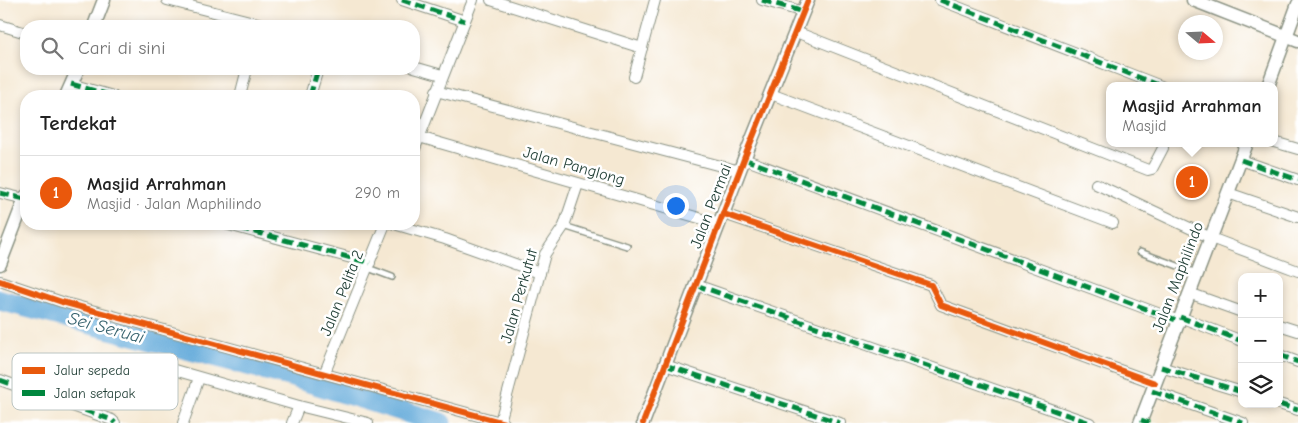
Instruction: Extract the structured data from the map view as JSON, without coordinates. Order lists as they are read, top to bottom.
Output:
{
  "streets": {
    "street": [
      "Jalan Panglong",
      "Jalan Permai",
      "Jalan Maphilindo",
      "Jalan Pelita 2",
      "Jalan Perkutut"
    ]
  },
  "crossings": [
    ["Jalan Panglong", "Jalan Permai"],
    ["Jalan Panglong", "Jalan Maphilindo"],
    ["Jalan Panglong", "Jalan Perkutut"]
  ],
  "water": ["Sei Seruai"],
  "legend": ["Jalur sepeda", "Jalan setapak"],
  "north": "right",
  "page": {
    "search": "Cari di sini",
    "popup": ["Masjid Arrahman", "Masjid"],
    "heading": "Terdekat",
    "list": [
      {
        "mark": "1",
        "name": "Masjid Arrahman",
        "note": "Masjid · Jalan Maphilindo",
        "value": "290 m"
      }
    ],
    "pins": "1",
    "map_buttons": ["+", "−"]
  }
}
